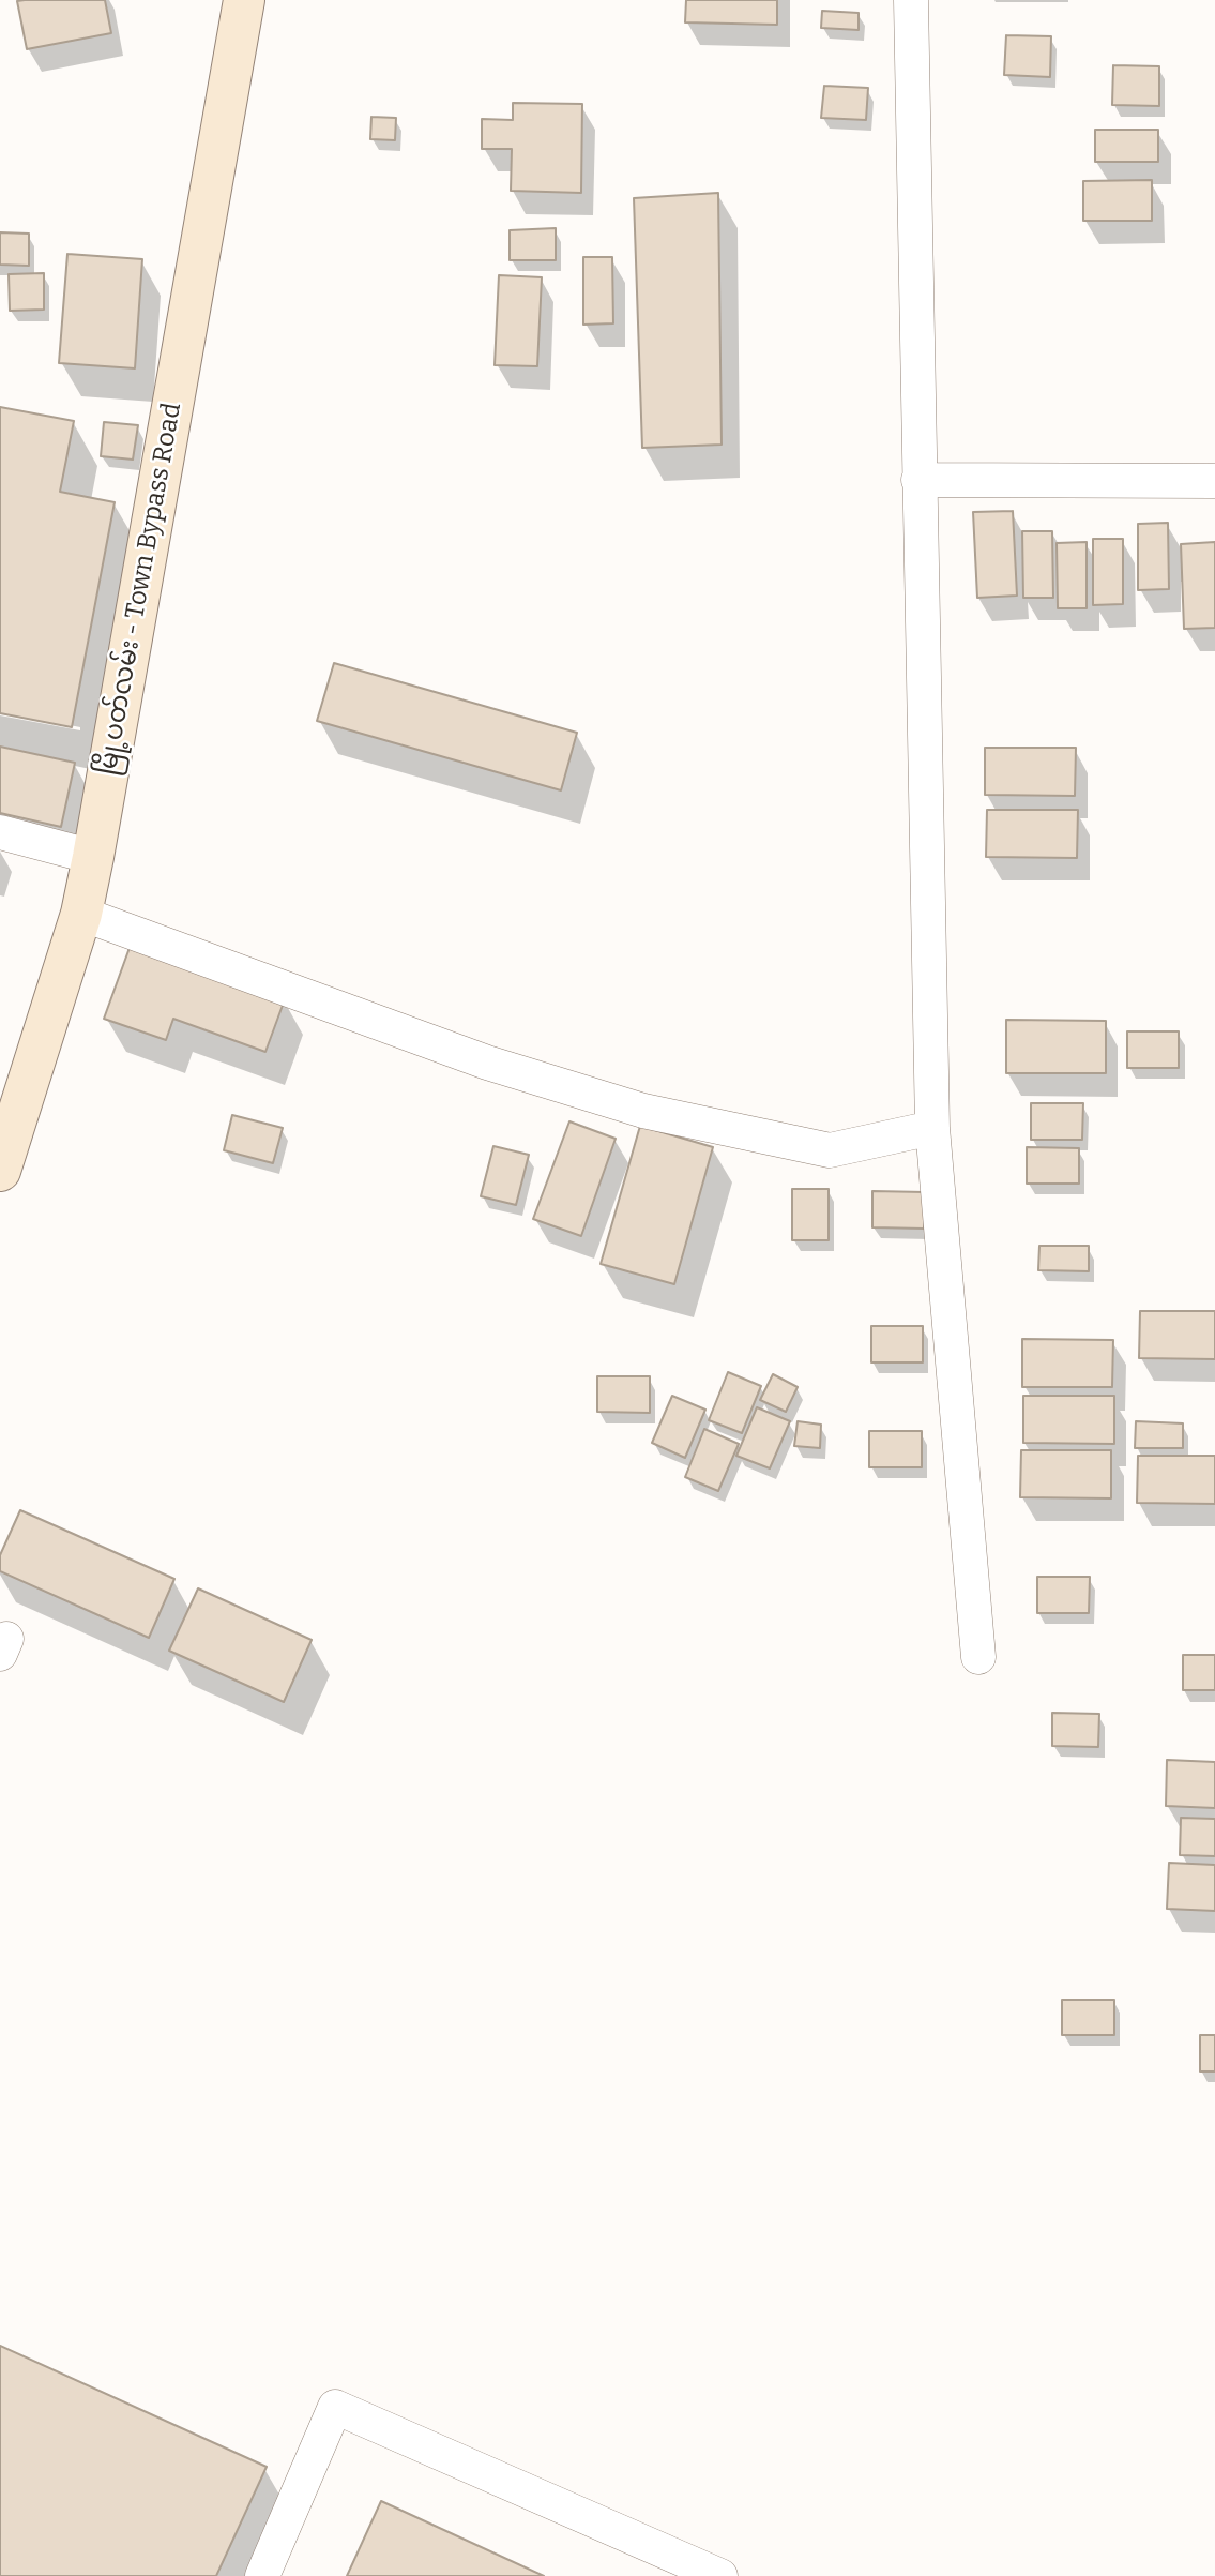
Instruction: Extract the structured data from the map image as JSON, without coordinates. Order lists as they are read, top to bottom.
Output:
{
  "streets": {
    "main road": ["မြို့ပတ်လမ်း - Town Bypass Road"]
  }
}
